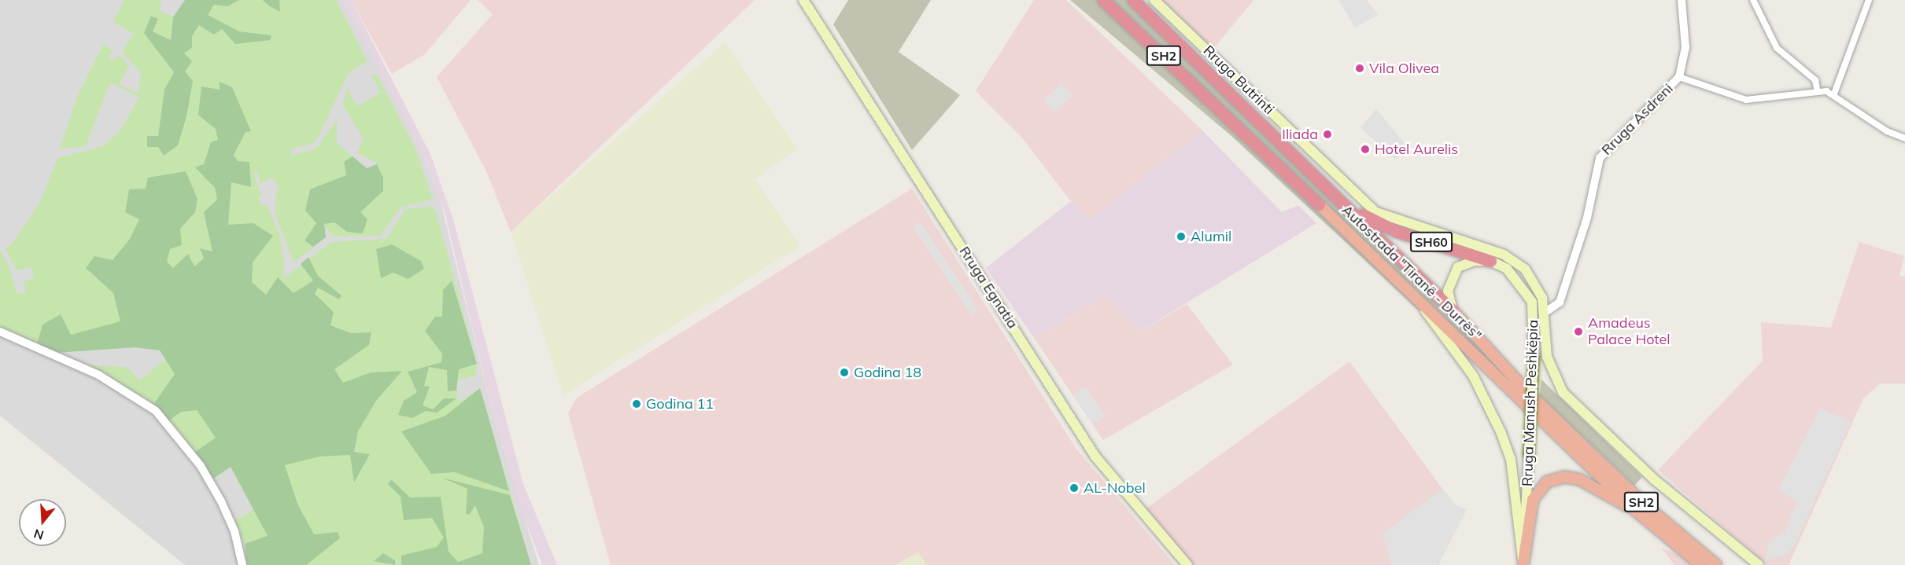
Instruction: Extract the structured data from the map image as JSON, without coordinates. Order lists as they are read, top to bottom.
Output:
{
  "streets": {
    "highway": ["SH2", "SH60", "Autostrada \"Tiranë - Durrës\""],
    "main road": ["Rruga Butrinti", "Rruga Egnatia", "Rruga Manush Peshkëpia"],
    "street": ["Rruga Asdreni"]
  },
  "crossings": [
    ["Rruga Butrinti", "SH60"],
    ["SH60", "Rruga Manush Peshkëpia"]
  ],
  "places": [
    "Vila Olivea",
    "Iliada",
    "Hotel Aurelis",
    "Alumil",
    "Amadeus Palace Hotel",
    "Godina 18",
    "Godina 11",
    "AL-Nobel"
  ],
  "north": "bottom"
}
